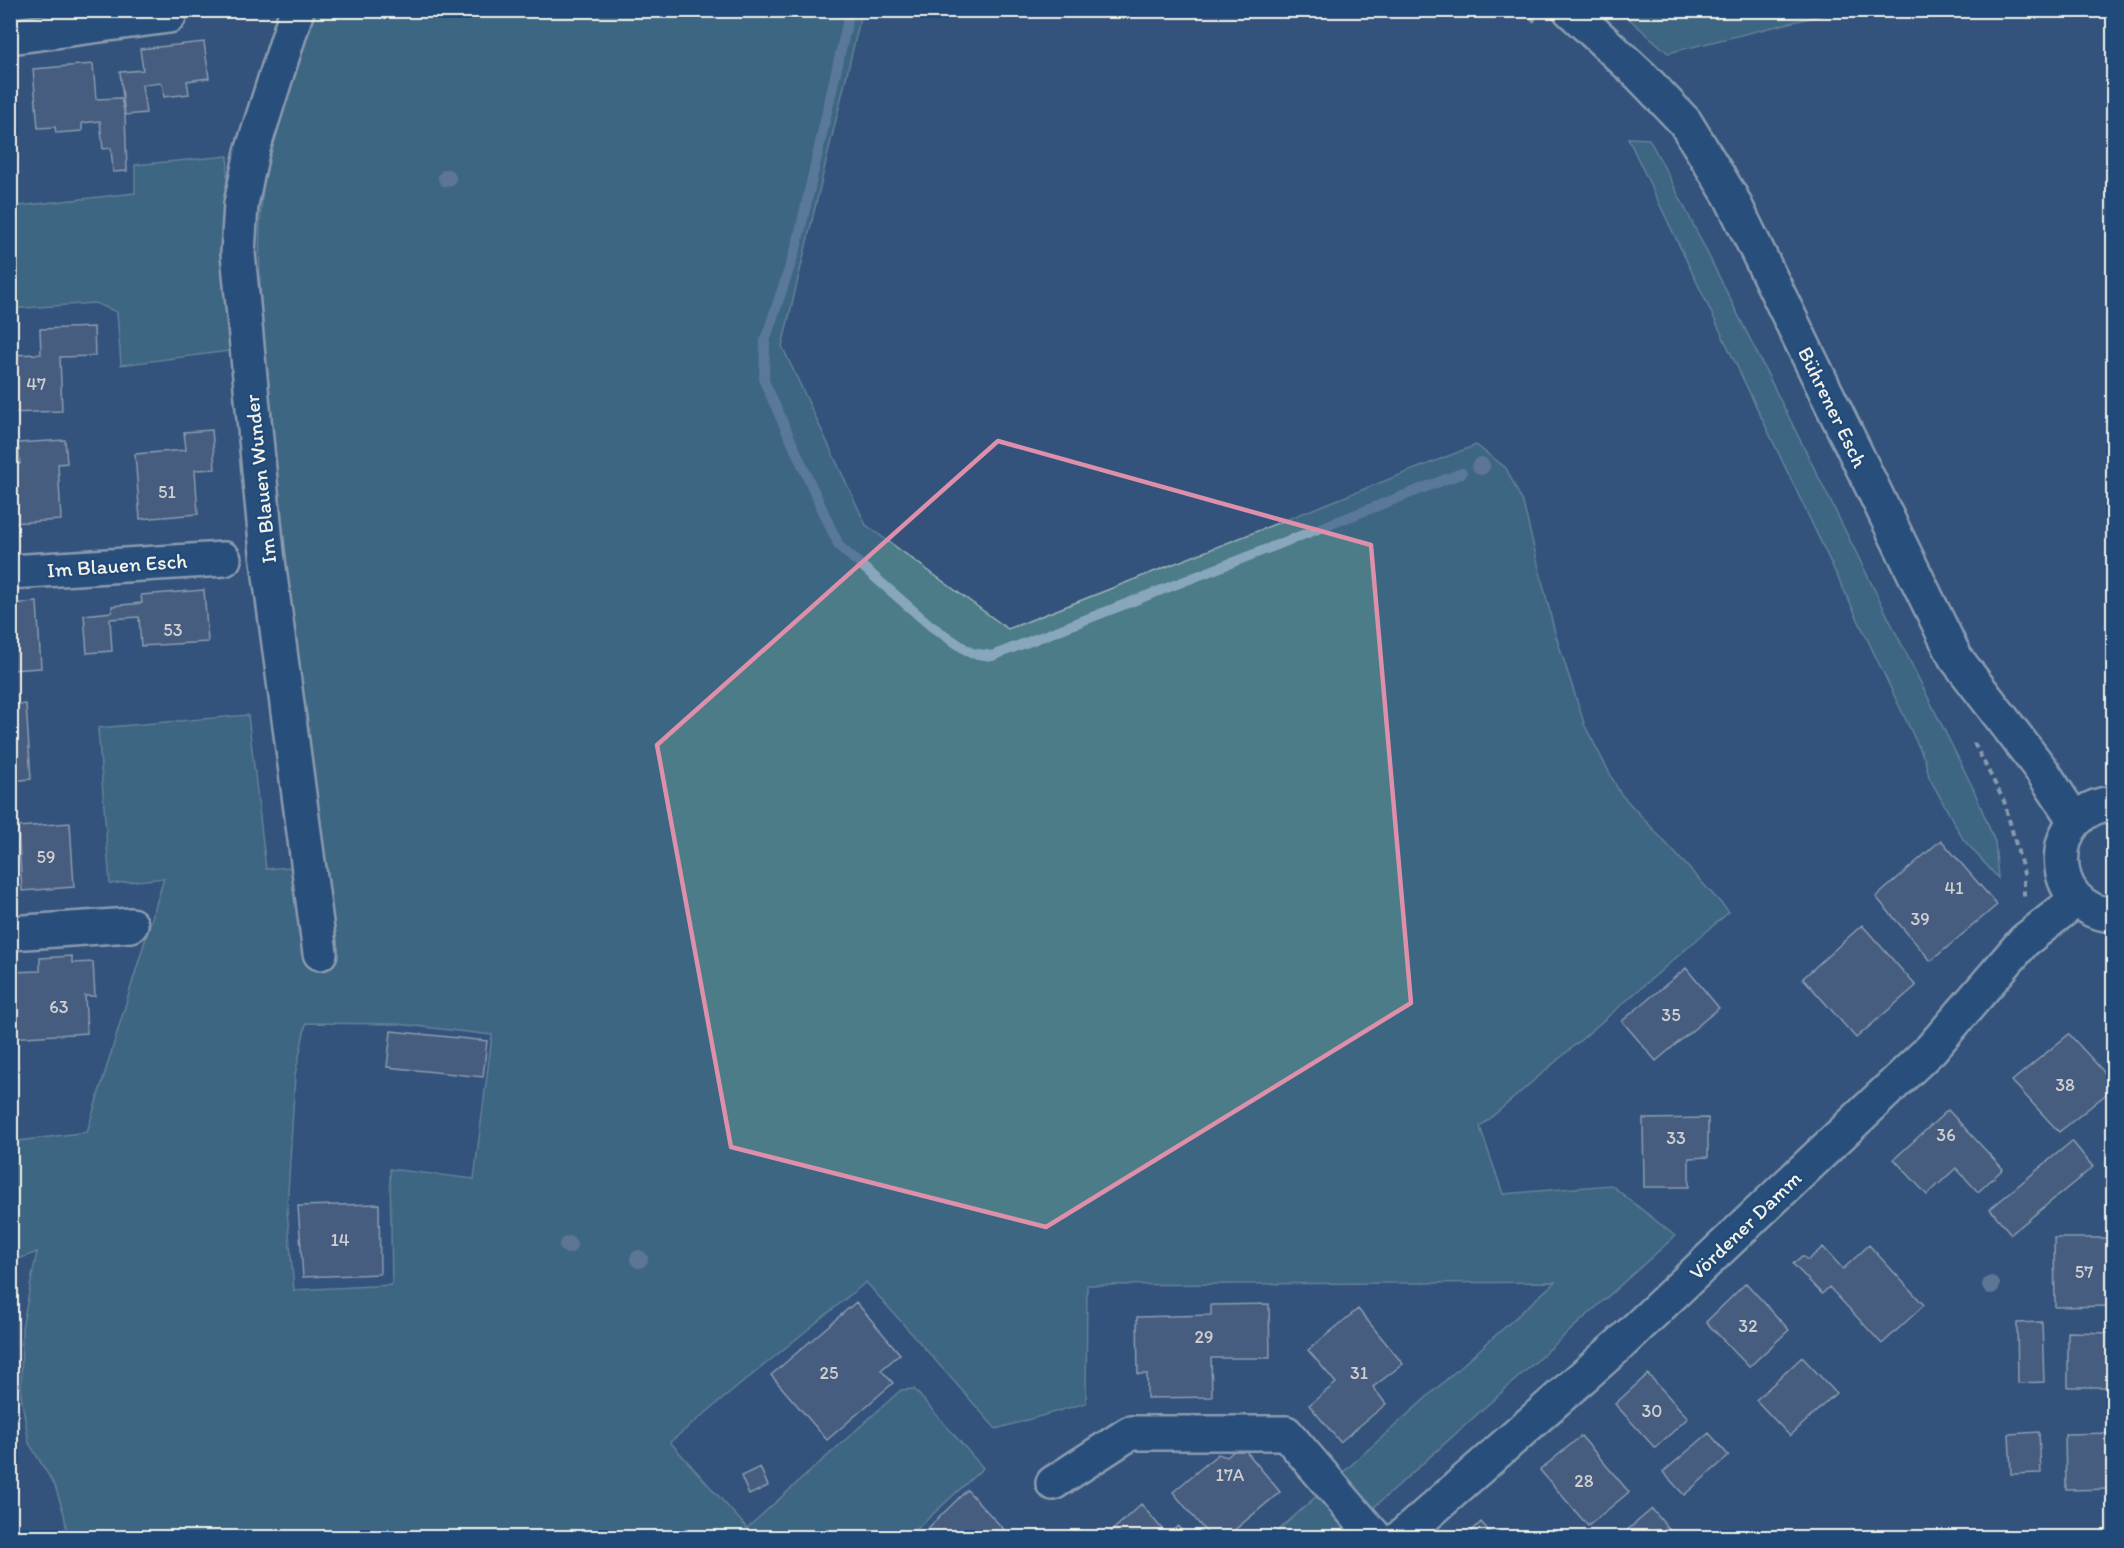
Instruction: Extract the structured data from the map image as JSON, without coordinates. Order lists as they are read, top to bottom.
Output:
{
  "streets": {
    "street": [
      "Bührener Esch",
      "Im Blauen Wunder",
      "Im Blauen Esch",
      "Vördener Damm"
    ]
  },
  "house_numbers": [
    "47",
    "51",
    "53",
    "59",
    "41",
    "39",
    "63",
    "35",
    "38",
    "36",
    "33",
    "14",
    "57",
    "32",
    "29",
    "25",
    "31",
    "30",
    "17A",
    "28"
  ]
}
